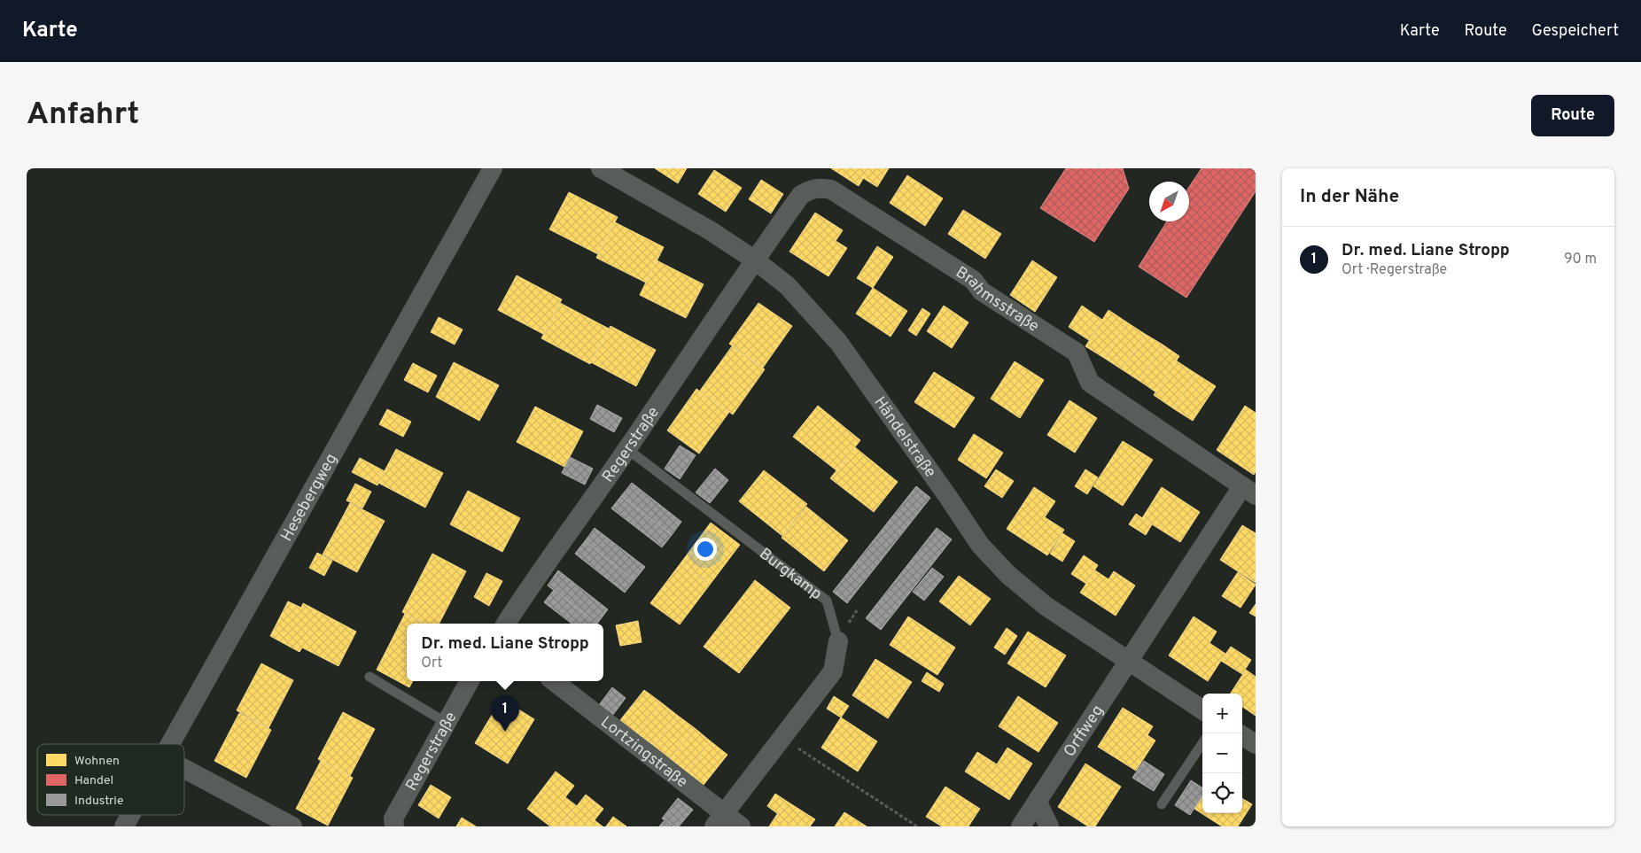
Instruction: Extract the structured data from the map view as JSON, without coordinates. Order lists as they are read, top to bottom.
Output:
{
  "streets": {
    "street": [
      "Brahmsstraße",
      "Händelstraße",
      "Regerstraße",
      "Hesebergweg",
      "Burgkamp",
      "Orffweg",
      "Lortzingstraße"
    ]
  },
  "crossings": [
    ["Brahmsstraße", "Händelstraße"],
    ["Brahmsstraße", "Regerstraße"],
    ["Brahmsstraße", "Orffweg"],
    ["Händelstraße", "Regerstraße"],
    ["Händelstraße", "Orffweg"],
    ["Regerstraße", "Burgkamp"],
    ["Burgkamp", "Lortzingstraße"]
  ],
  "legend": ["Wohnen", "Handel", "Industrie"],
  "north": "bottom left",
  "page": {
    "header": "Karte",
    "nav": ["Karte", "Route", "Gespeichert"],
    "buttons": "Route",
    "title": "Anfahrt",
    "heading": "In der Nähe",
    "list": [
      {
        "mark": "1",
        "name": "Dr. med. Liane Stropp",
        "note": "Ort · Regerstraße",
        "value": "90 m"
      }
    ],
    "popup": ["Dr. med. Liane Stropp", "Ort"],
    "map_buttons": ["+", "−"],
    "pins": "1"
  }
}
